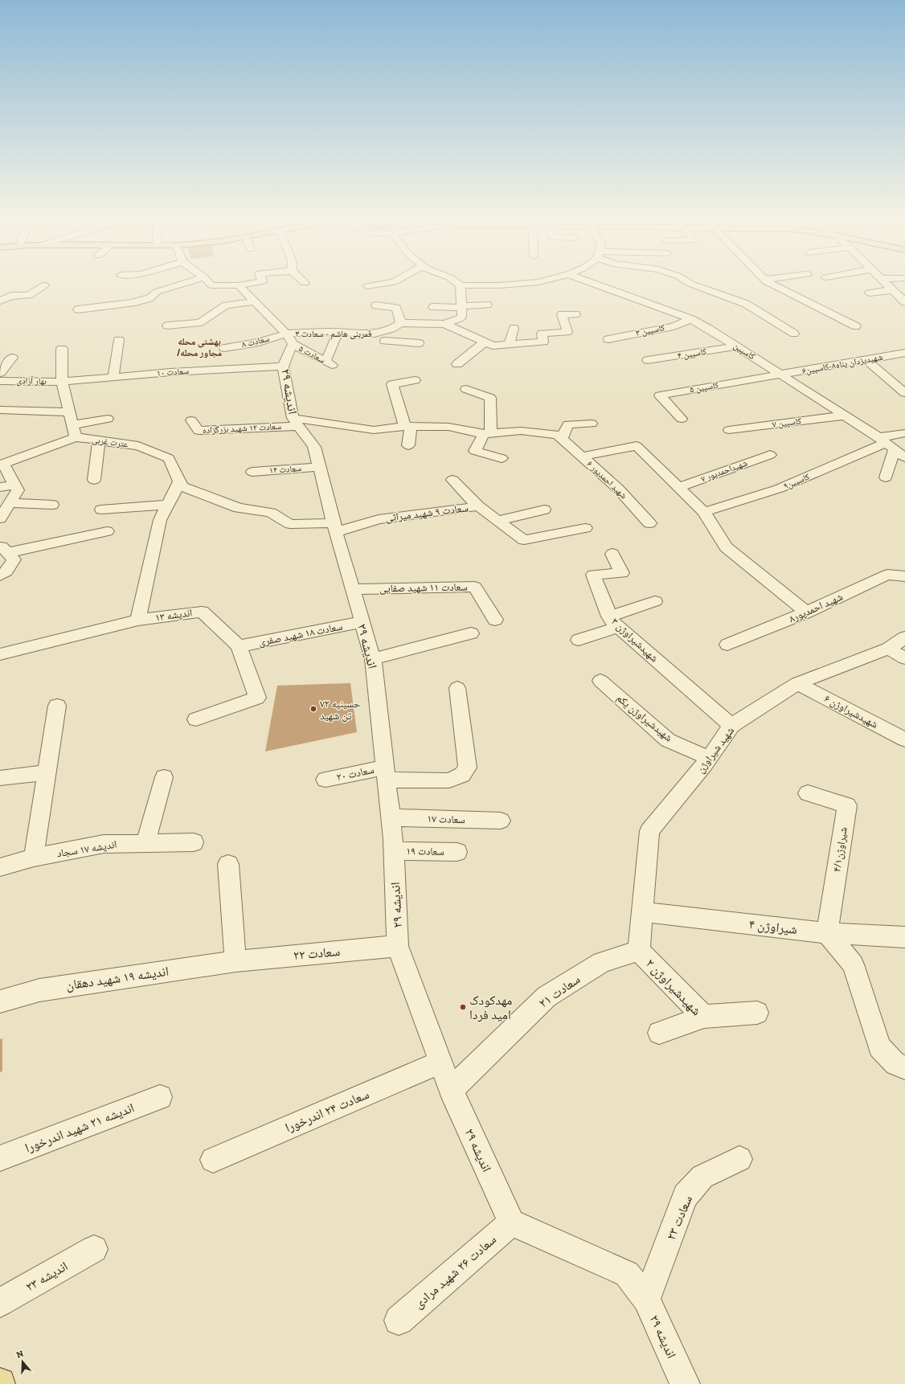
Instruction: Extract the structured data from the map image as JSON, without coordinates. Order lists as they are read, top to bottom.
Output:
{
  "streets": {
    "street": [
      "کاسپین ۳",
      "قمربنی هاشم - سعادت ۳",
      "سعادت ۸",
      "کاسپین",
      "کاسپین ۴",
      "سعادت ۵",
      "شهیدیزدان پناه۸-کاسپین۶",
      "سعادت ۱۰",
      "بهار آزادی",
      "کاسپین ۵",
      "اندیشه ۲۹",
      "کاسپین ۷",
      "سعادت ۱۲ شهید بزرگزاده",
      "عترت غربی",
      "سعادت ۱۴",
      "شهیداحمدپور ۷",
      "شهید احمدپور ۶",
      "کاسپین۹",
      "سعادت ۹ شهید میراثی",
      "سعادت ۱۱ شهید صفایی",
      "شهید احمدپور۸",
      "اندیشه ۱۳",
      "سعادت ۱۸ شهید صفری",
      "شهیدشیراوژن ۳",
      "شهیدشیراوژن ۶",
      "شهیدشیراوژن یکم",
      "شهید شیراوژن",
      "سعادت ۲۰",
      "سعادت ۱۷",
      "اندیشه ۱۷ سجاد",
      "شیراوژن۴/۱",
      "سعادت ۱۹",
      "شیراوژن ۴",
      "سعادت ۲۲",
      "اندیشه ۱۹ شهید دهقان",
      "شهیدشیراوژن ۲",
      "سعادت ۲۱",
      "سعادت ۲۴ اندرخورا",
      "اندیشه ۲۱ شهید اندرخورا",
      "سعادت ۲۳",
      "سعادت ۲۶ شهید مرادی",
      "اندیشه ۲۳"
    ]
  },
  "crossings": [
    ["کاسپین ۳", "کاسپین"],
    ["قمربنی هاشم - سعادت ۳", "سعادت ۸"],
    ["قمربنی هاشم - سعادت ۳", "سعادت ۵"],
    ["قمربنی هاشم - سعادت ۳", "اندیشه ۲۹"],
    ["سعادت ۸", "سعادت ۵"],
    ["سعادت ۸", "اندیشه ۲۹"],
    ["کاسپین", "کاسپین ۴"],
    ["کاسپین", "شهیدیزدان پناه۸-کاسپین۶"],
    ["کاسپین", "کاسپین ۵"],
    ["کاسپین", "کاسپین ۷"],
    ["کاسپین", "کاسپین۹"],
    ["سعادت ۵", "اندیشه ۲۹"],
    ["شهیدیزدان پناه۸-کاسپین۶", "کاسپین ۵"],
    ["سعادت ۱۰", "بهار آزادی"],
    ["سعادت ۱۰", "اندیشه ۲۹"],
    ["اندیشه ۲۹", "سعادت ۱۲ شهید بزرگزاده"],
    ["اندیشه ۲۹", "سعادت ۱۴"],
    ["اندیشه ۲۹", "سعادت ۹ شهید میراثی"],
    ["اندیشه ۲۹", "سعادت ۱۱ شهید صفایی"],
    ["اندیشه ۲۹", "سعادت ۱۸ شهید صفری"],
    ["اندیشه ۲۹", "سعادت ۲۰"],
    ["اندیشه ۲۹", "سعادت ۱۷"],
    ["اندیشه ۲۹", "سعادت ۱۹"],
    ["اندیشه ۲۹", "سعادت ۲۲"],
    ["اندیشه ۲۹", "سعادت ۲۱"],
    ["اندیشه ۲۹", "سعادت ۲۴ اندرخورا"],
    ["اندیشه ۲۹", "سعادت ۲۳"],
    ["اندیشه ۲۹", "سعادت ۲۶ شهید مرادی"],
    ["عترت غربی", "سعادت ۹ شهید میراثی"],
    ["اندیشه ۱۳", "سعادت ۱۸ شهید صفری"],
    ["شهیدشیراوژن ۳", "شهید شیراوژن"],
    ["شهیدشیراوژن ۶", "شهید شیراوژن"],
    ["شهیدشیراوژن یکم", "شهید شیراوژن"],
    ["شهید شیراوژن", "شیراوژن ۴"],
    ["شهید شیراوژن", "شهیدشیراوژن ۲"],
    ["شهید شیراوژن", "سعادت ۲۱"],
    ["شیراوژن۴/۱", "شیراوژن ۴"],
    ["سعادت ۲۲", "اندیشه ۱۹ شهید دهقان"],
    ["شهیدشیراوژن ۲", "سعادت ۲۱"]
  ],
  "districts": ["بهشتی محله /مجاور محله"],
  "places": ["حسینیه ۷۲ تن شهید", "مهدکودک امید فردا"],
  "north": "top"
}
